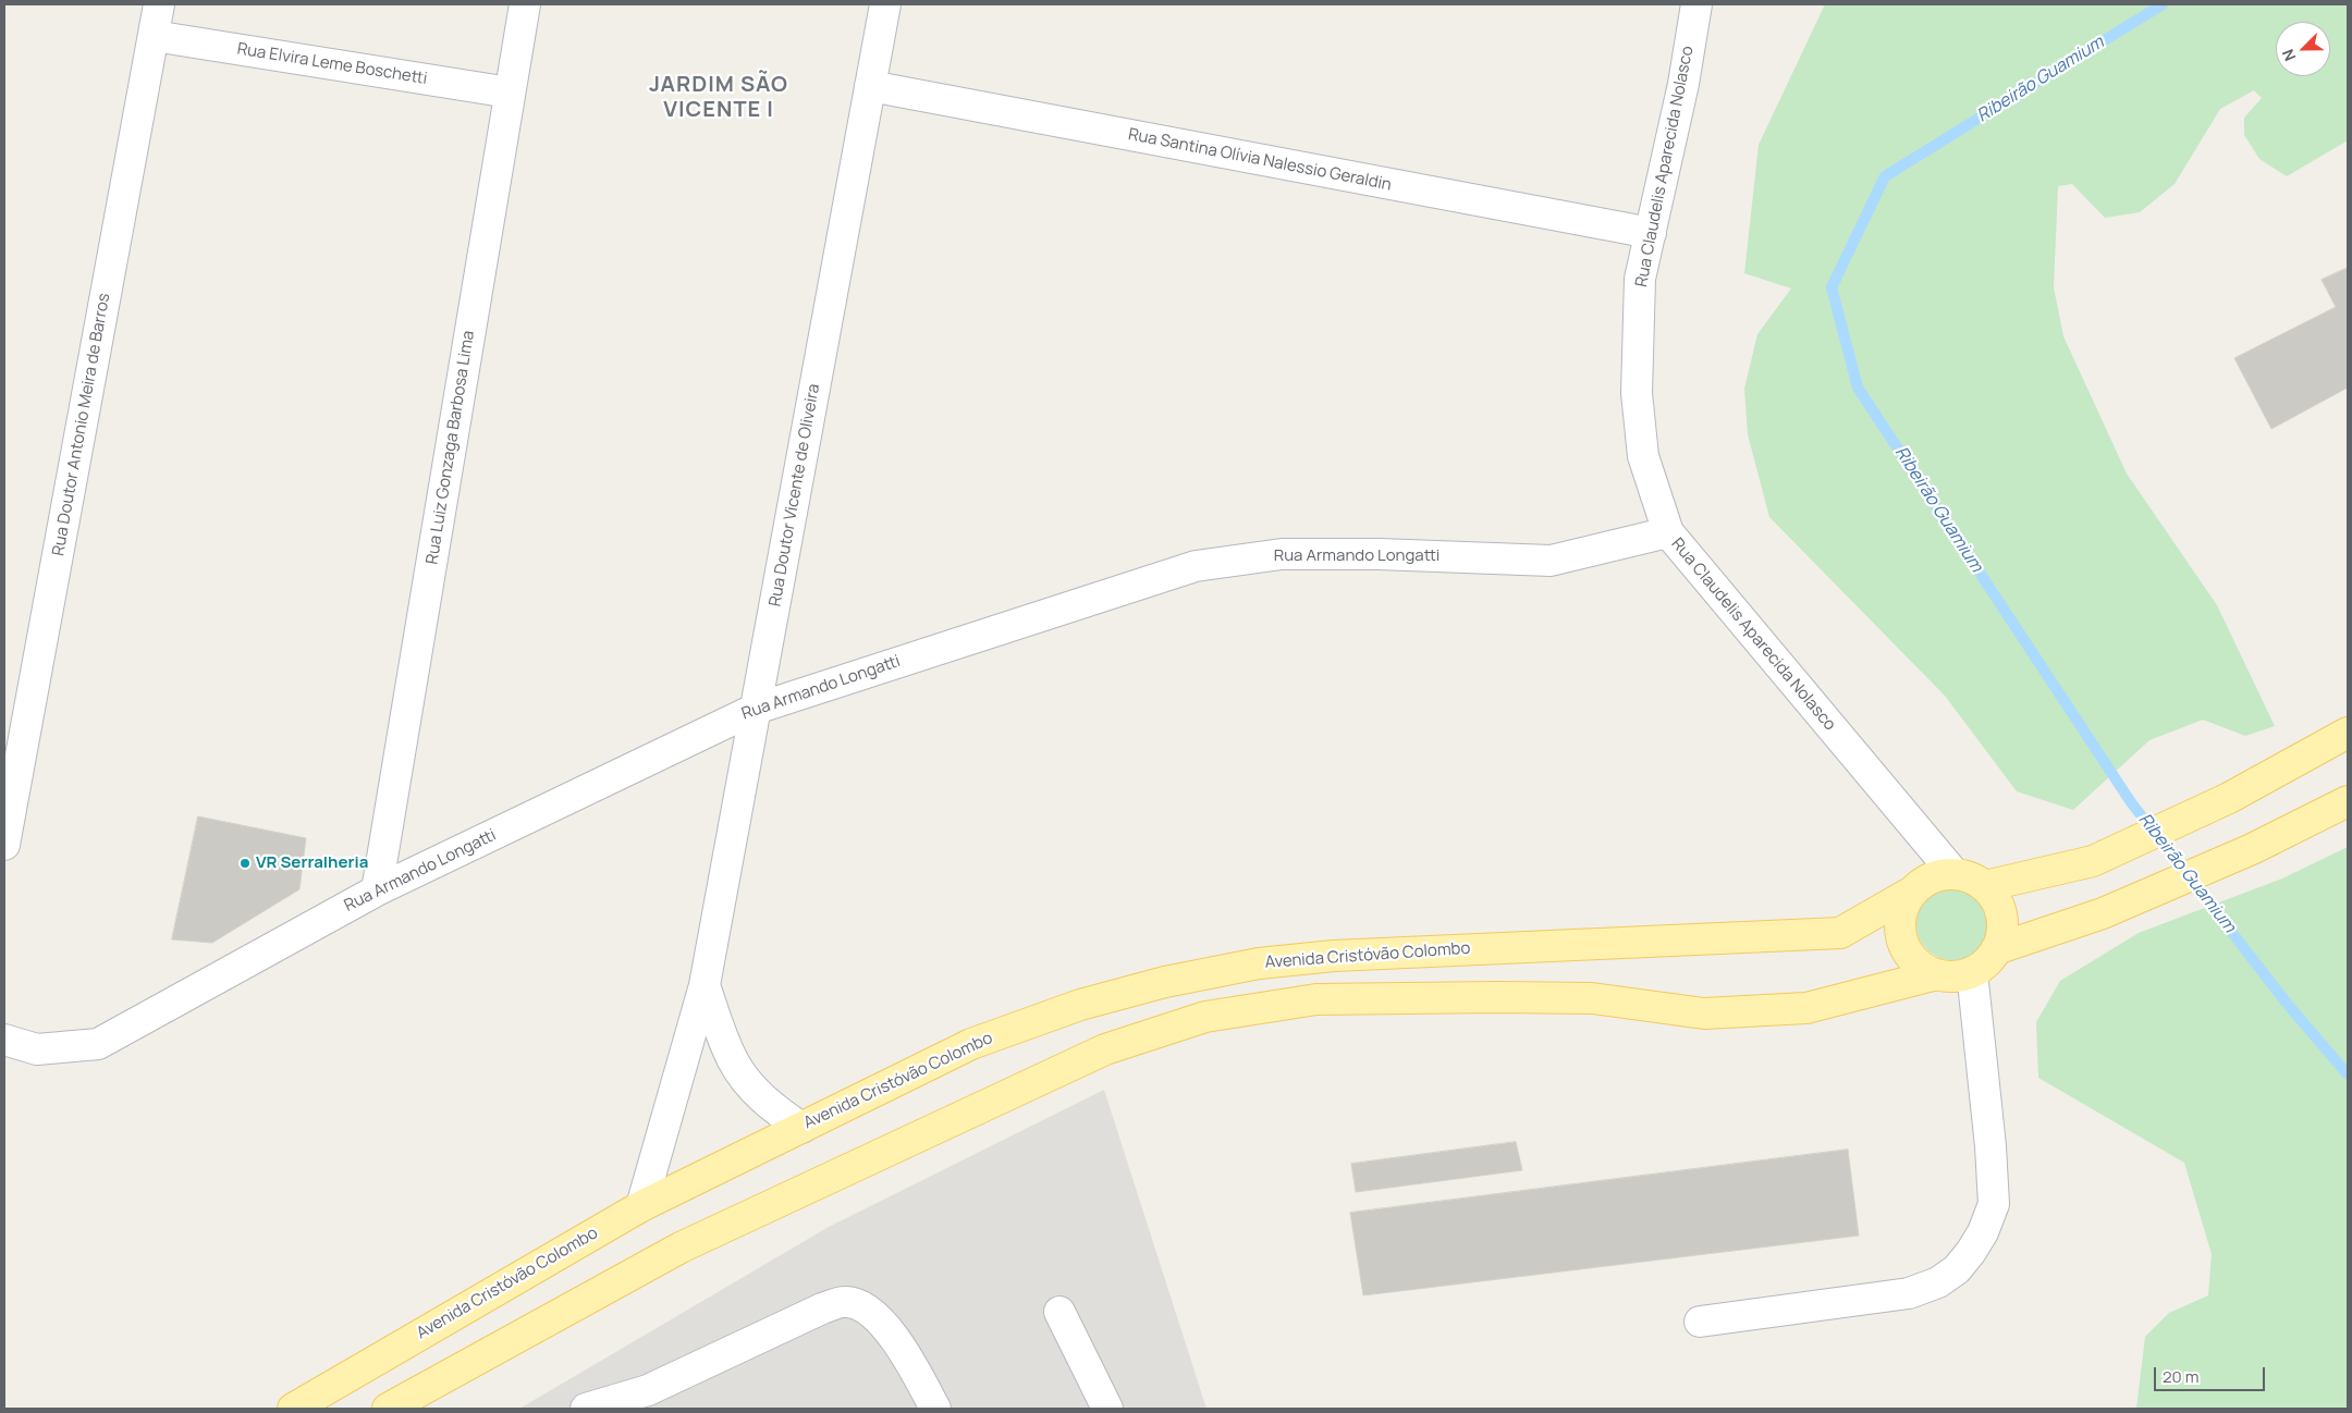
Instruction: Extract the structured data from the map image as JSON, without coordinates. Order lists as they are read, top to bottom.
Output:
{
  "streets": {
    "main road": ["Avenida Cristóvão Colombo"],
    "street": [
      "Rua Elvira Leme Boschetti",
      "Rua Santina Olívia Nalessio Geraldin",
      "Rua Claudelis Aparecida Nolasco",
      "Rua Doutor Antonio Meira de Barros",
      "Rua Luiz Gonzaga Barbosa Lima",
      "Rua Doutor Vicente de Oliveira",
      "Rua Armando Longatti"
    ]
  },
  "crossings": [
    ["Rua Elvira Leme Boschetti", "Rua Doutor Antonio Meira de Barros"],
    ["Rua Elvira Leme Boschetti", "Rua Luiz Gonzaga Barbosa Lima"],
    ["Rua Santina Olívia Nalessio Geraldin", "Rua Claudelis Aparecida Nolasco"],
    ["Rua Santina Olívia Nalessio Geraldin", "Rua Doutor Vicente de Oliveira"],
    ["Rua Claudelis Aparecida Nolasco", "Rua Armando Longatti"],
    ["Rua Claudelis Aparecida Nolasco", "Avenida Cristóvão Colombo"],
    ["Rua Luiz Gonzaga Barbosa Lima", "Rua Armando Longatti"],
    ["Rua Doutor Vicente de Oliveira", "Rua Armando Longatti"],
    ["Rua Doutor Vicente de Oliveira", "Avenida Cristóvão Colombo"]
  ],
  "districts": ["JARDIM SÃO VICENTE I"],
  "water": ["Ribeirão Guamium"],
  "places": ["VR Serralheria"],
  "scale_bar": "20 m",
  "north": "bottom left"
}
